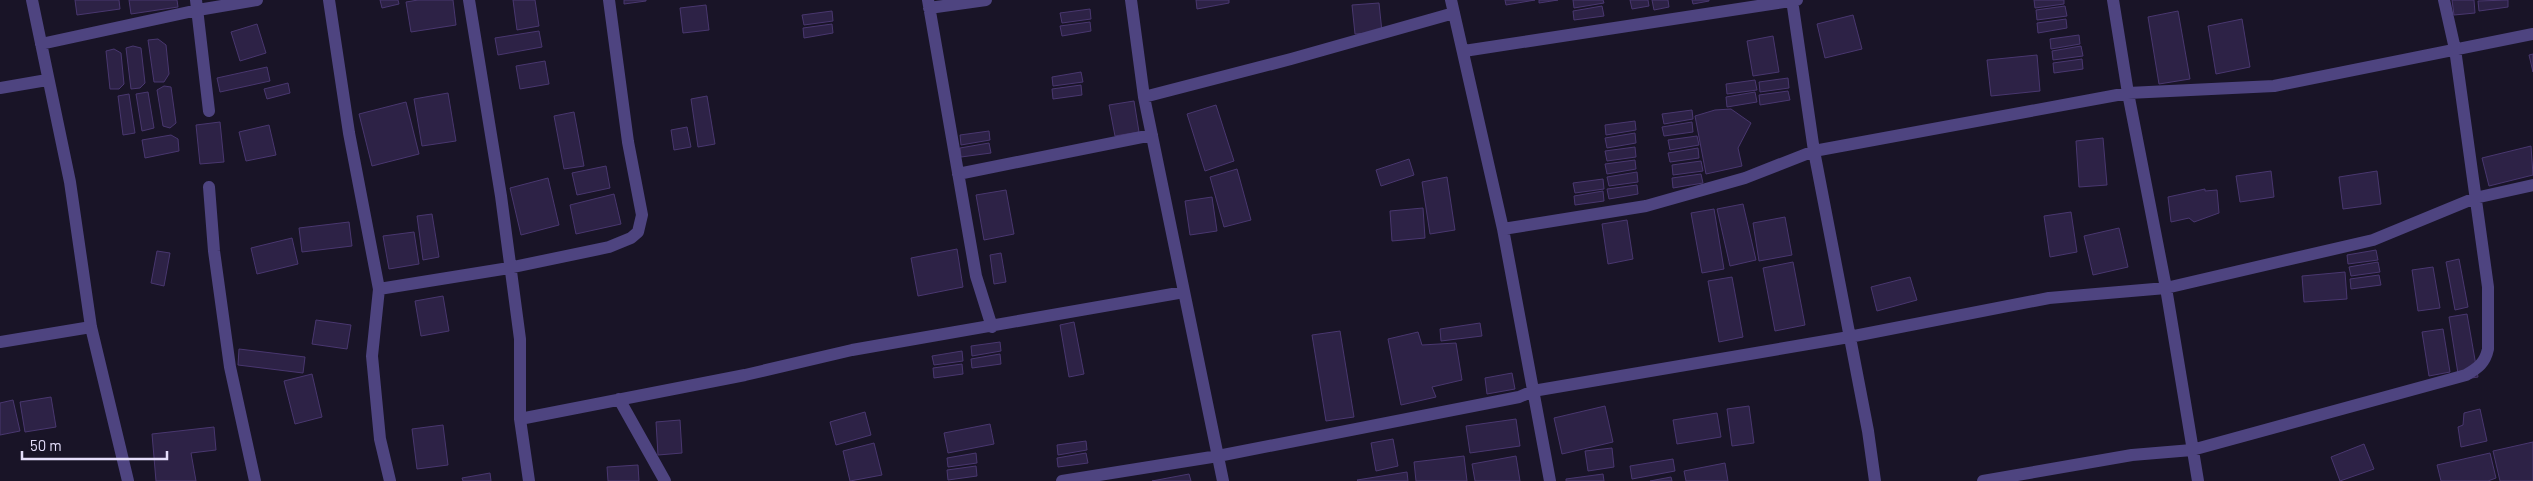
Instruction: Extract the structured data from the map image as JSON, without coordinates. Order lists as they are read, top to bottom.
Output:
{
  "scale_bar": "50 m"
}
